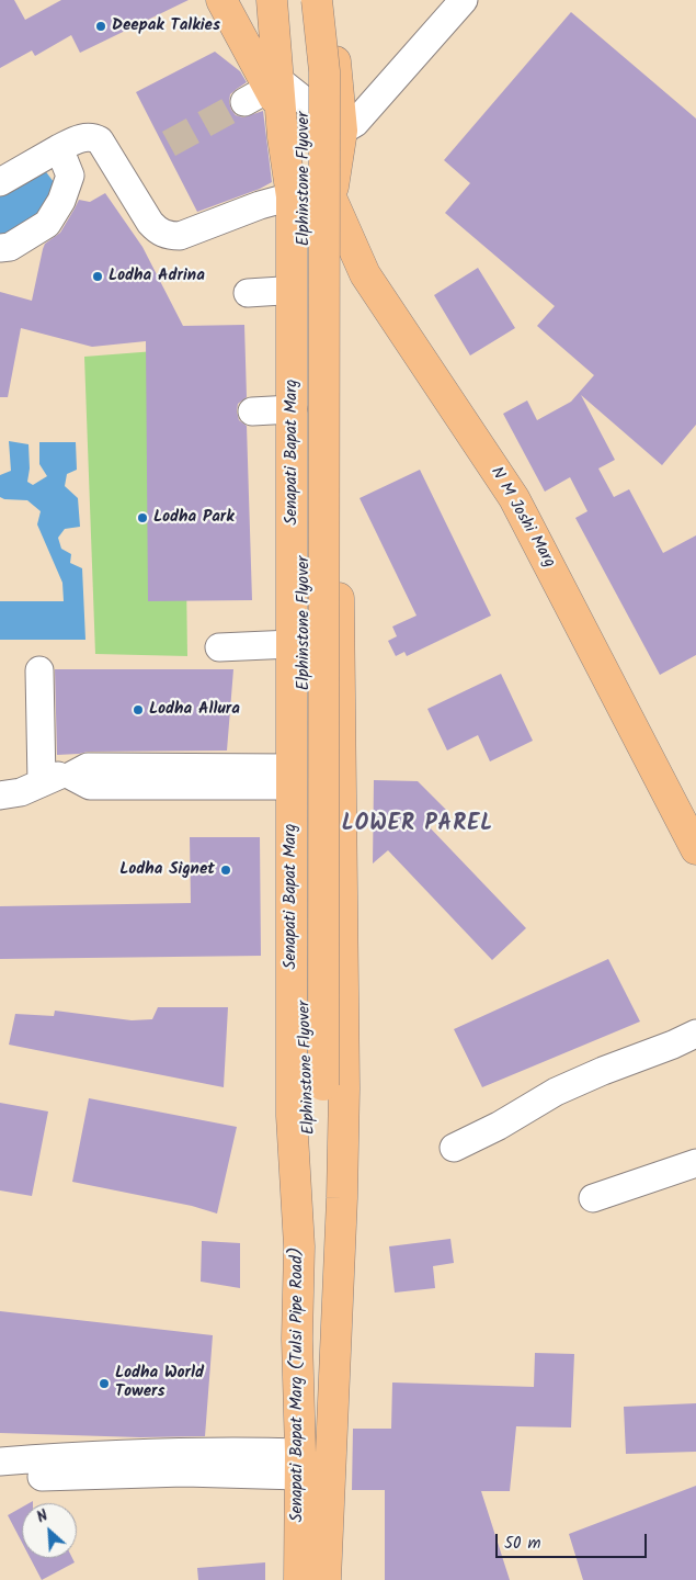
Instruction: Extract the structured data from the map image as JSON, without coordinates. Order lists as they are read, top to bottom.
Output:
{
  "streets": {
    "main road": [
      "Elphinstone Flyover",
      "Senapati Bapat Marg",
      "N M Joshi Marg",
      "Senapati Bapat Marg (Tulsi Pipe Road)"
    ]
  },
  "crossings": [
    ["Elphinstone Flyover", "Senapati Bapat Marg (Tulsi Pipe Road)"],
    ["Senapati Bapat Marg", "N M Joshi Marg"],
    ["Senapati Bapat Marg", "Senapati Bapat Marg (Tulsi Pipe Road)"]
  ],
  "districts": ["LOWER PAREL"],
  "places": [
    "Deepak Talkies",
    "Lodha Adrina",
    "Lodha Park",
    "Lodha Allura",
    "Lodha Signet",
    "Lodha World Towers"
  ],
  "scale_bar": "50 m",
  "north": "top left"
}
